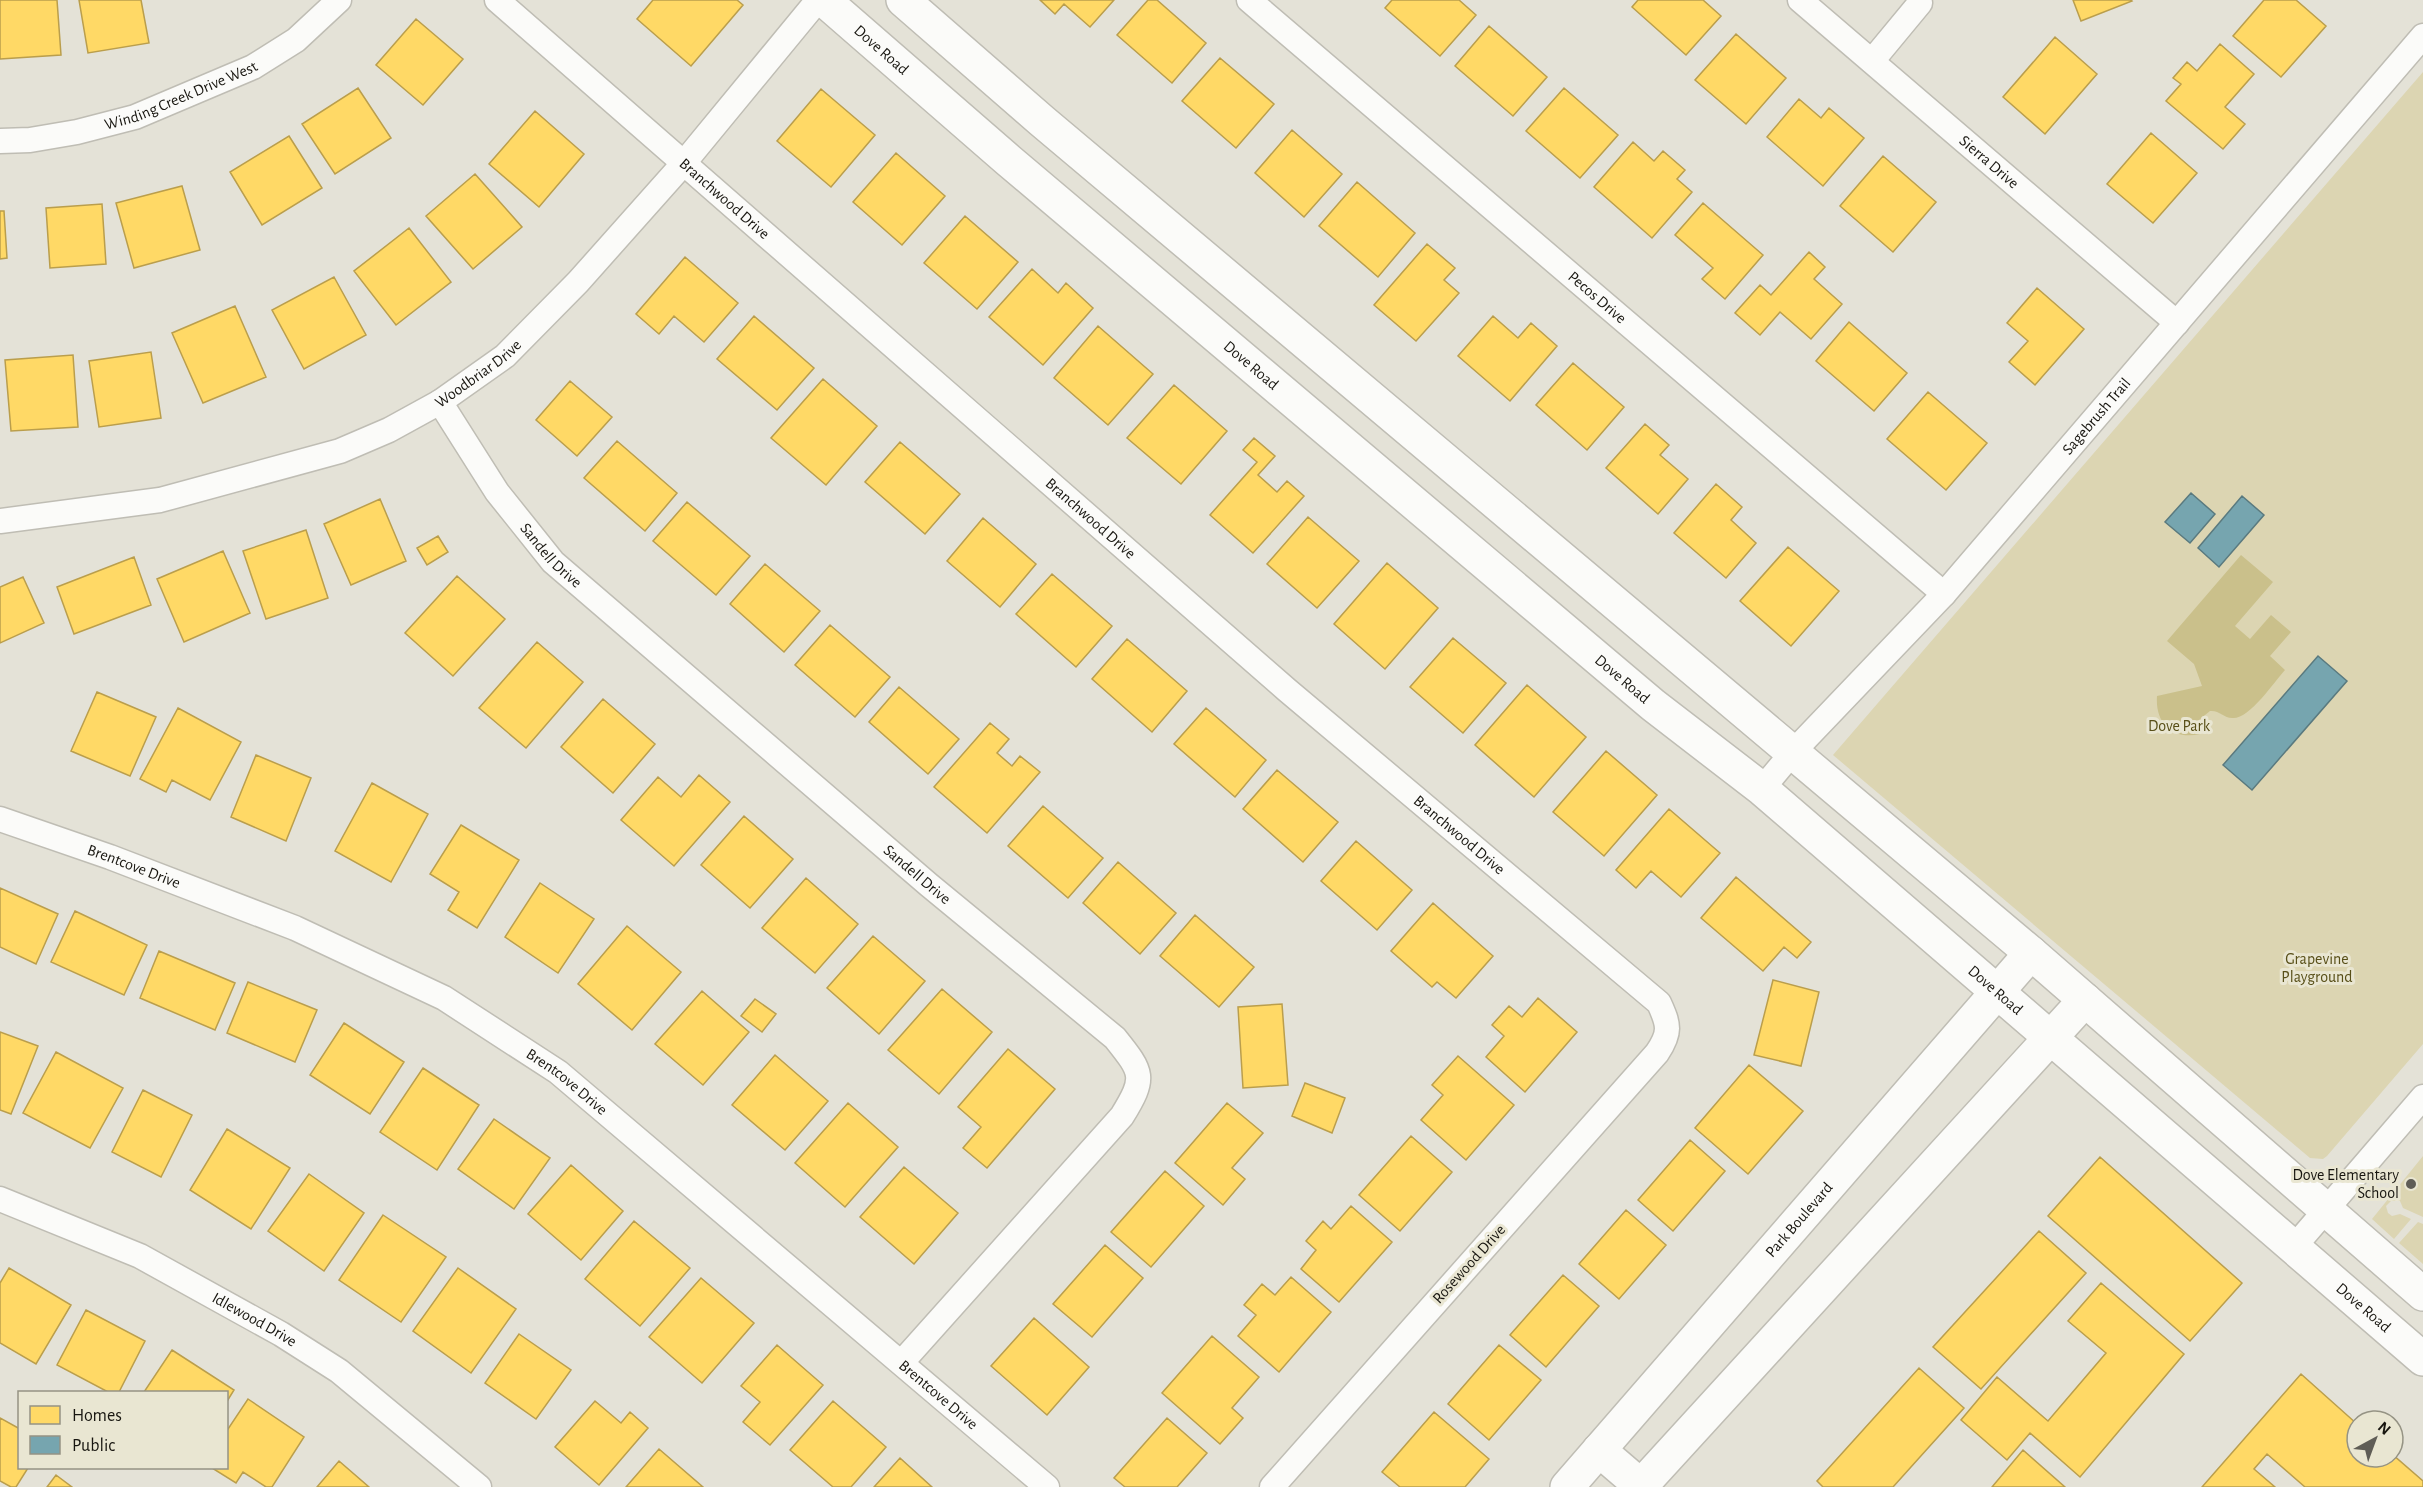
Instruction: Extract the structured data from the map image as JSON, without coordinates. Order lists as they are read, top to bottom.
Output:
{
  "streets": {
    "main road": ["Dove Road", "Park Boulevard"],
    "street": [
      "Winding Creek Drive West",
      "Sierra Drive",
      "Branchwood Drive",
      "Pecos Drive",
      "Woodbriar Drive",
      "Sagebrush Trail",
      "Sandell Drive",
      "Brentcove Drive",
      "Rosewood Drive",
      "Idlewood Drive"
    ]
  },
  "crossings": [
    ["Dove Road", "Sagebrush Trail"],
    ["Dove Road", "Park Boulevard"],
    ["Sierra Drive", "Sagebrush Trail"],
    ["Branchwood Drive", "Woodbriar Drive"],
    ["Branchwood Drive", "Rosewood Drive"],
    ["Pecos Drive", "Sagebrush Trail"],
    ["Woodbriar Drive", "Sandell Drive"],
    ["Sandell Drive", "Brentcove Drive"]
  ],
  "parks": ["Dove Park", "Grapevine Playground"],
  "places": ["Dove Elementary School"],
  "legend": ["Homes", "Public"],
  "north": "top right"
}
